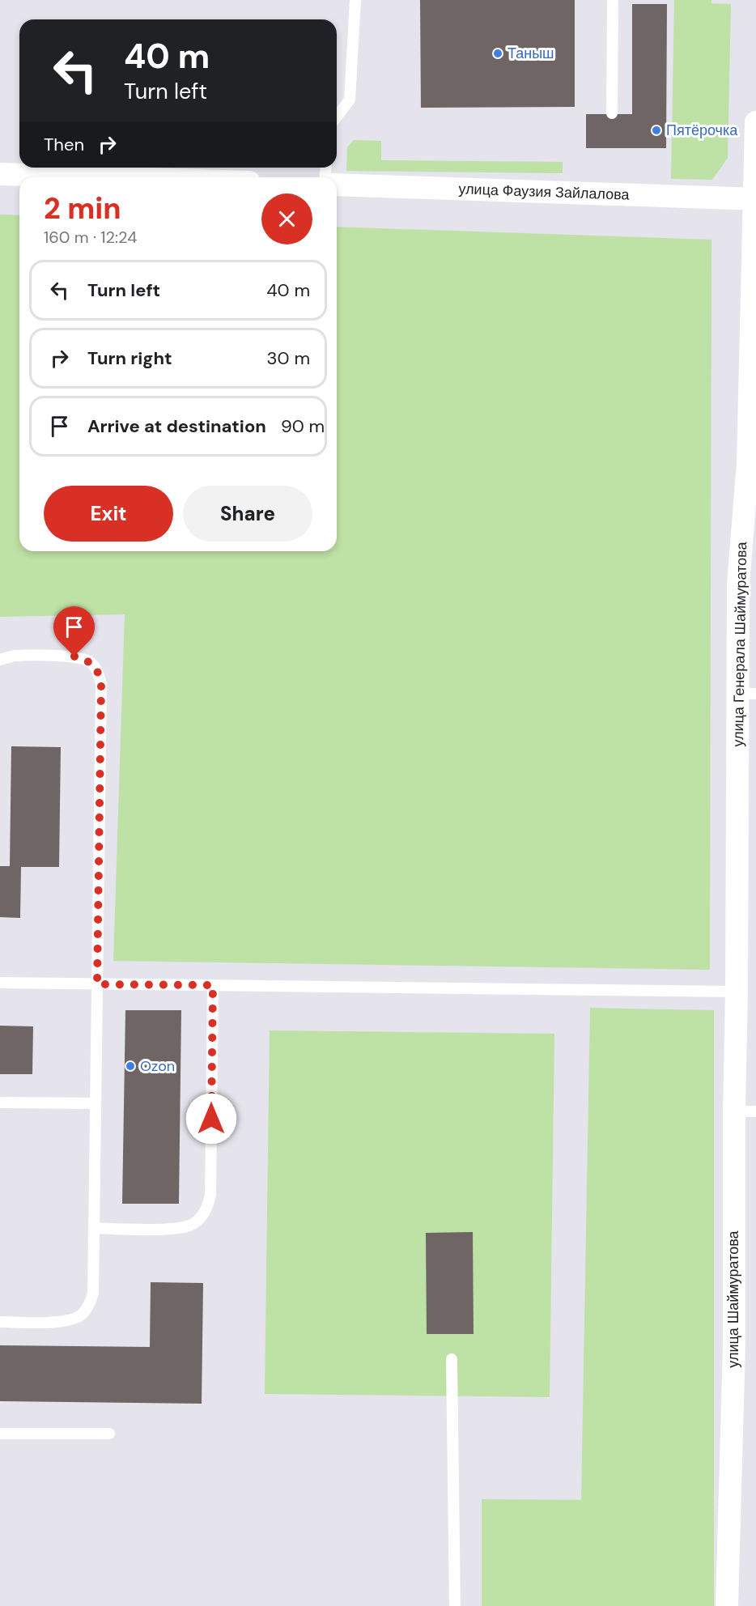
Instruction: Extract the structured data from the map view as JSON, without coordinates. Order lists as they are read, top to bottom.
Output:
{
  "streets": {
    "street": ["улица Фаузия Зайлалова", "улица Генерала Шаймуратова", "улица Шаймуратова"]
  },
  "crossings": [
    ["улица Фаузия Зайлалова", "улица Генерала Шаймуратова"],
    ["улица Генерала Шаймуратова", "улица Шаймуратова"]
  ],
  "places": ["Таныш", "Пятёрочка", "Ozon"],
  "page": {
    "turn": ["40 m", "Turn left"],
    "then": "Then",
    "heading": ["2 min", "160 m · 12:24"],
    "list": [
      {
        "name": "Turn left",
        "value": "40 m"
      },
      {
        "name": "Turn right",
        "value": "30 m"
      },
      {
        "name": "Arrive at destination",
        "value": "90 m"
      }
    ],
    "buttons": ["Exit", "Share"]
  }
}
